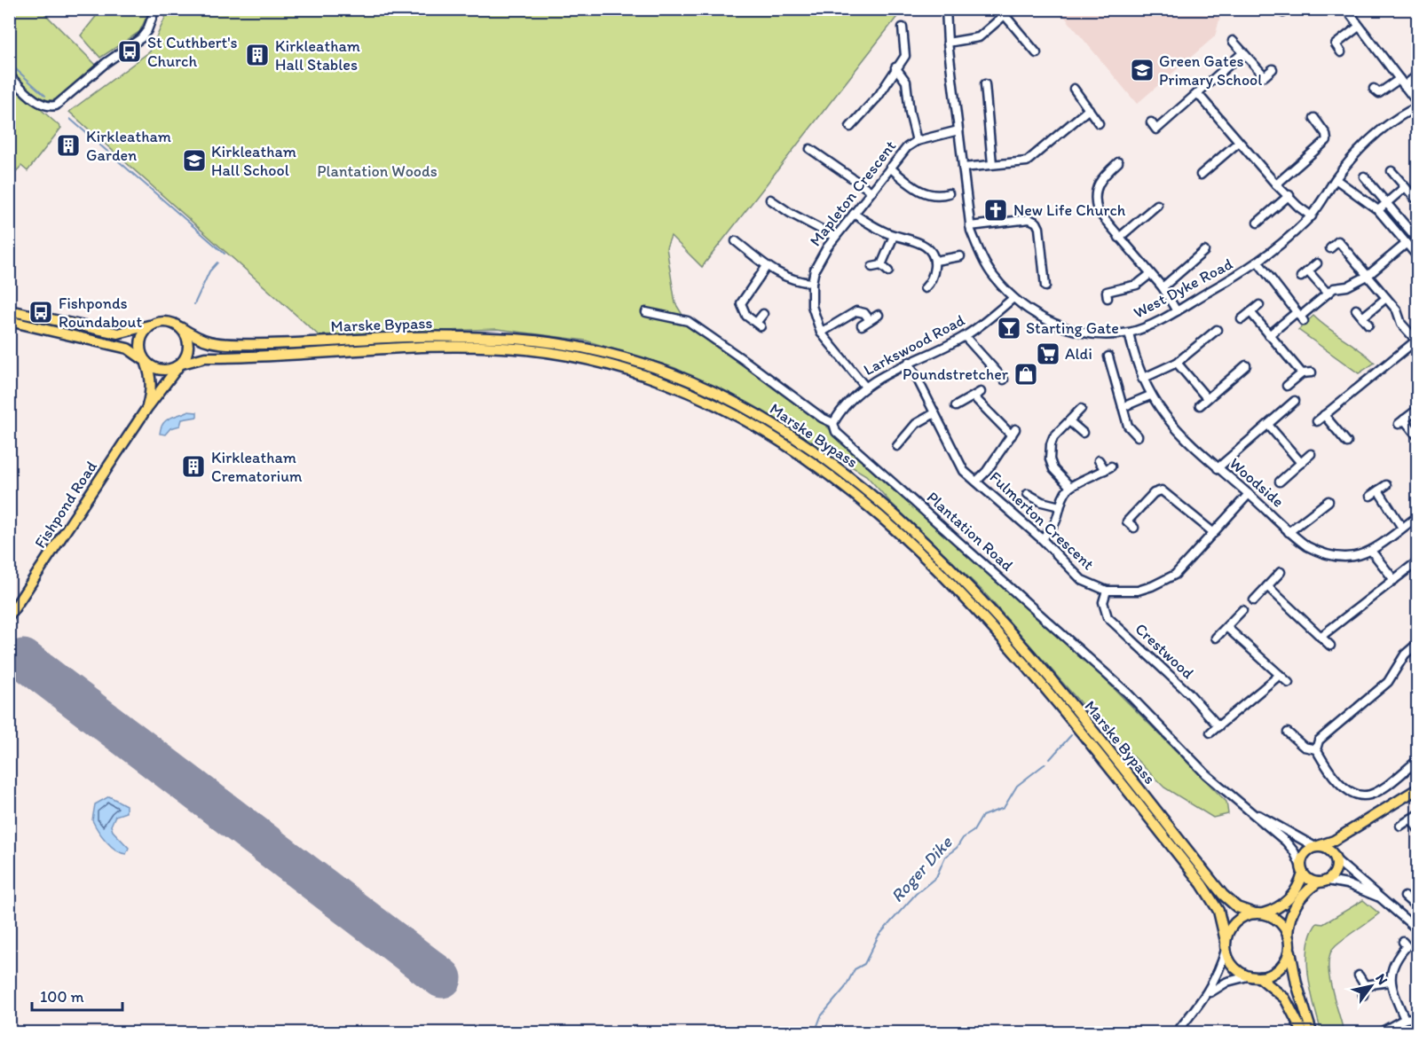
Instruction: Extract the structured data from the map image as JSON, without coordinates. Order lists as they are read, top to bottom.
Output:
{
  "streets": {
    "main road": ["Marske Bypass", "Fishpond Road"],
    "street": [
      "Mapleton Crescent",
      "West Dyke Road",
      "Larkswood Road",
      "Woodside",
      "Fulmerton Crescent",
      "Plantation Road",
      "Crestwood"
    ]
  },
  "crossings": [
    ["Mapleton Crescent", "West Dyke Road"],
    ["Mapleton Crescent", "Larkswood Road"],
    ["West Dyke Road", "Larkswood Road"],
    ["West Dyke Road", "Woodside"],
    ["Marske Bypass", "Fishpond Road"],
    ["Larkswood Road", "Fulmerton Crescent"],
    ["Larkswood Road", "Plantation Road"],
    ["Woodside", "Fulmerton Crescent"],
    ["Fulmerton Crescent", "Crestwood"]
  ],
  "water": ["Roger Dike"],
  "parks": ["Plantation Woods"],
  "places": {
    "bus stop": ["St Cuthbert's Church", "Fishponds Roundabout"],
    "building": ["Kirkleatham Hall Stables", "Kirkleatham Garden", "Kirkleatham Crematorium"],
    "school or university": ["Green Gates Primary School", "Kirkleatham Hall School"],
    "church": ["New Life Church"],
    "bar": ["Starting Gate"],
    "supermarket": ["Aldi"],
    "shop": ["Poundstretcher"]
  },
  "scale_bar": "100 m",
  "north": "top right"
}
